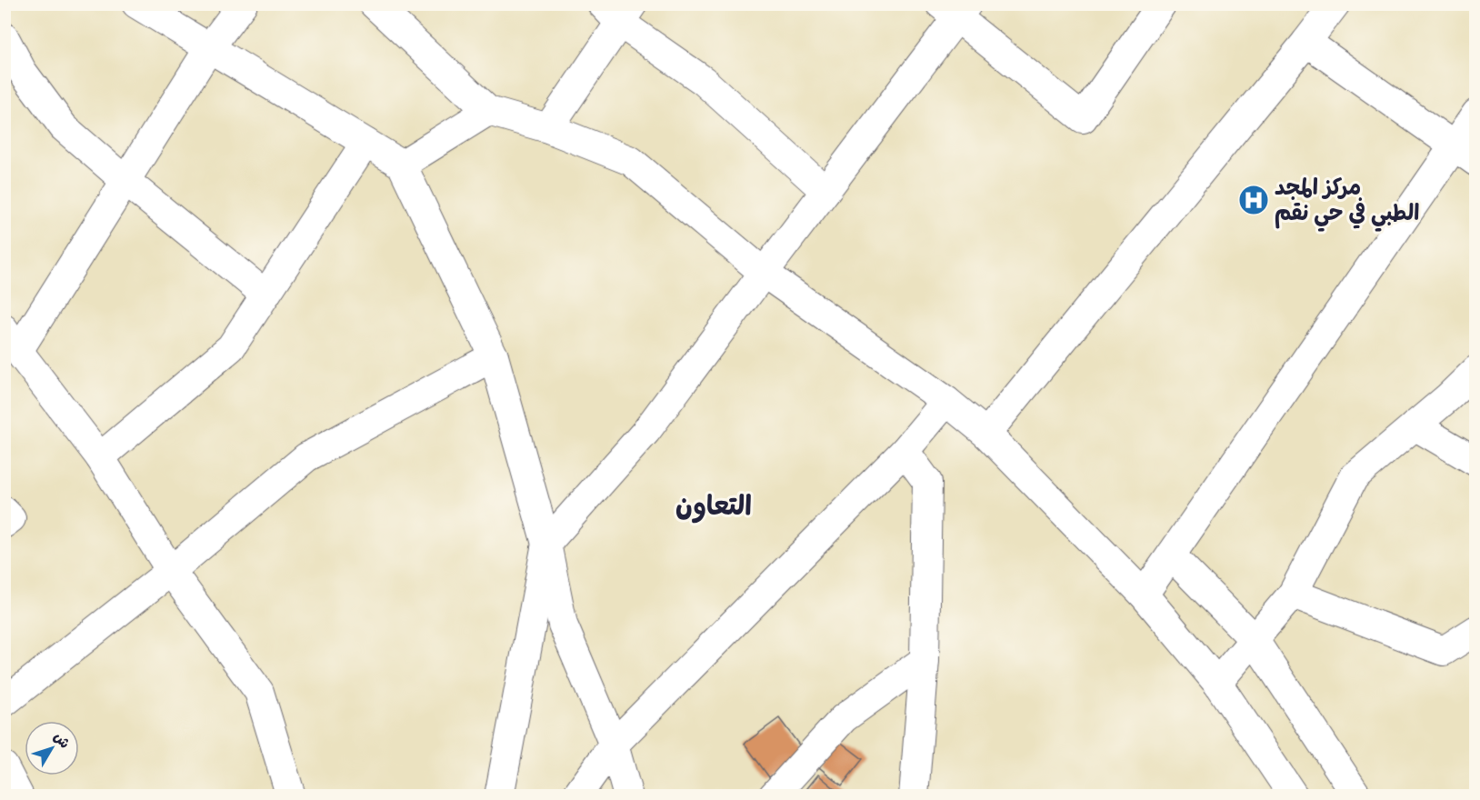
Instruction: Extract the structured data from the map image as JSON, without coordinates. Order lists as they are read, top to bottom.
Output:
{
  "districts": ["التعاون"],
  "places": {
    "hospital": ["مركز المجد الطبي في حي نقم"]
  },
  "north": "top right"
}
